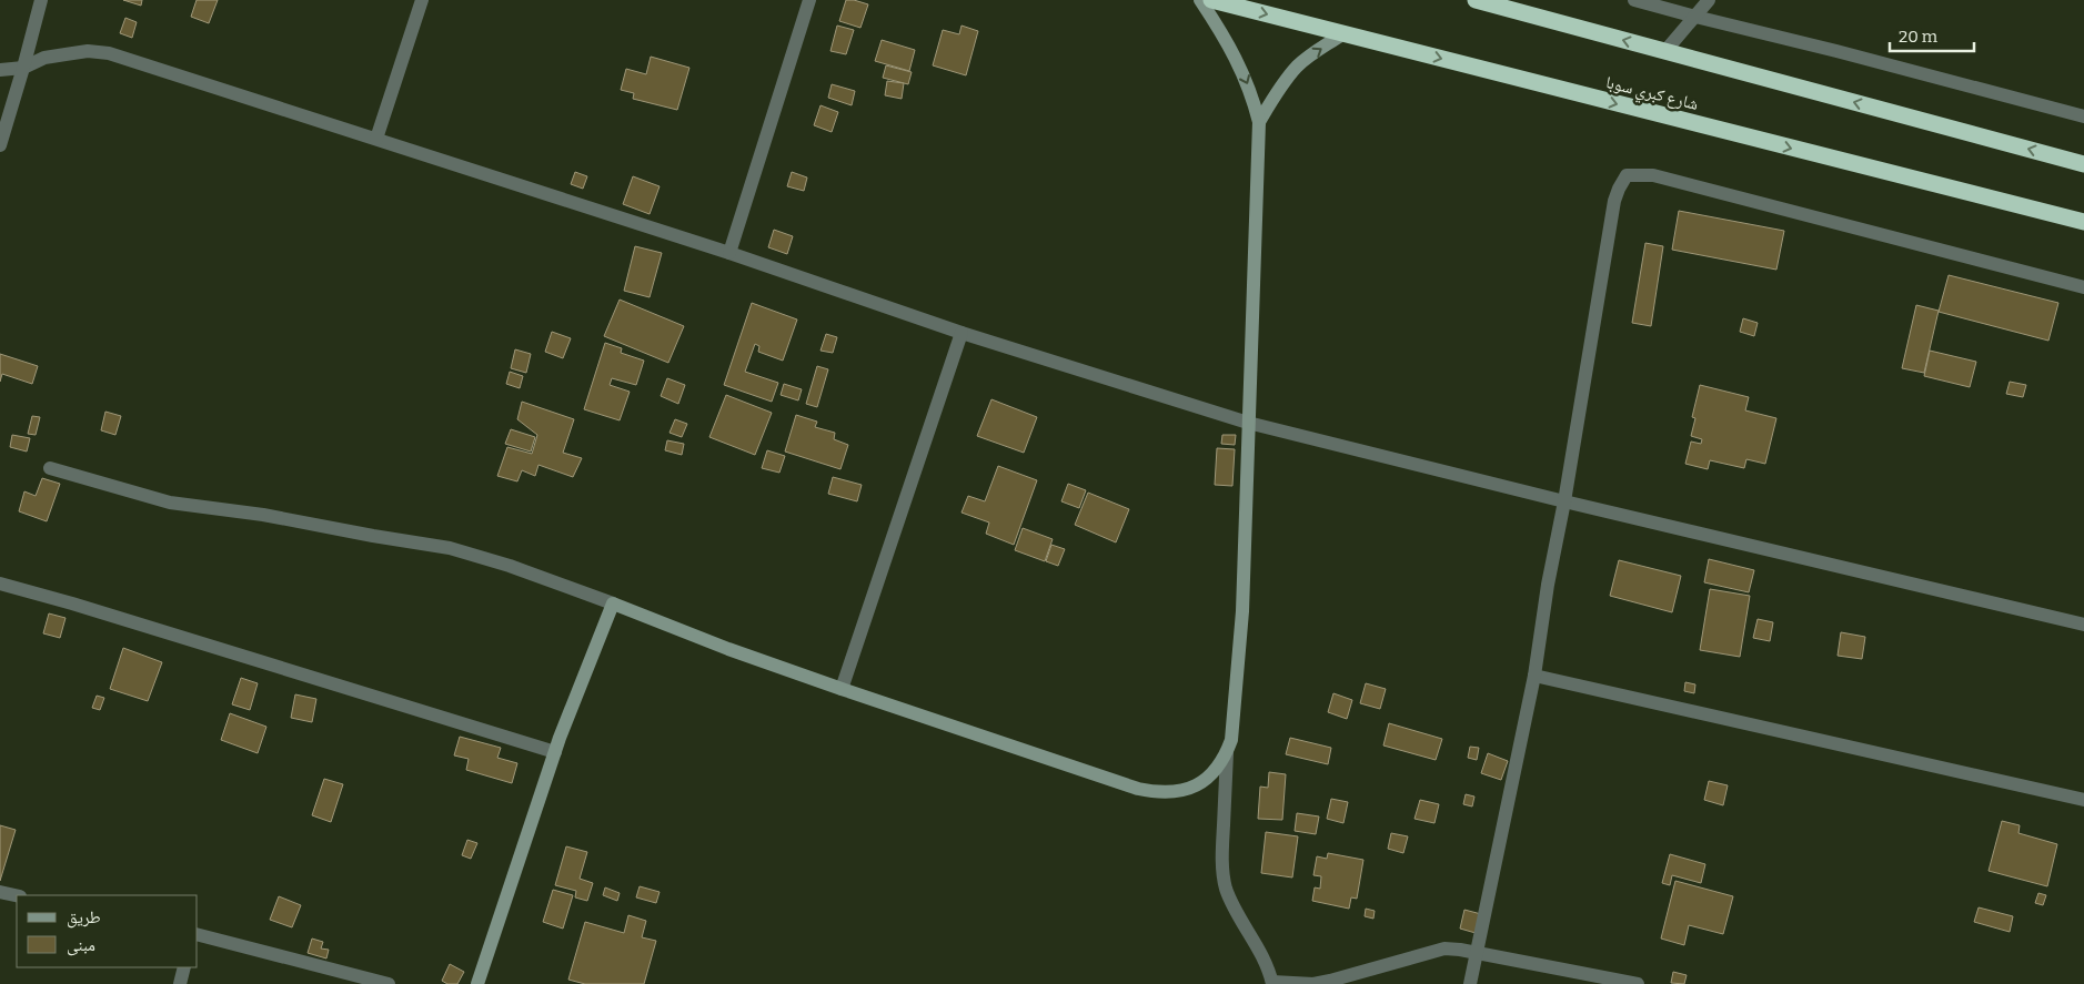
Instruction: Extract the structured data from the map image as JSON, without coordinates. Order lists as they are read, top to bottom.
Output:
{
  "streets": {
    "highway": ["شارع كبري سوبا"]
  },
  "legend": ["طريق", "مبنى"],
  "scale_bar": "20 m"
}
